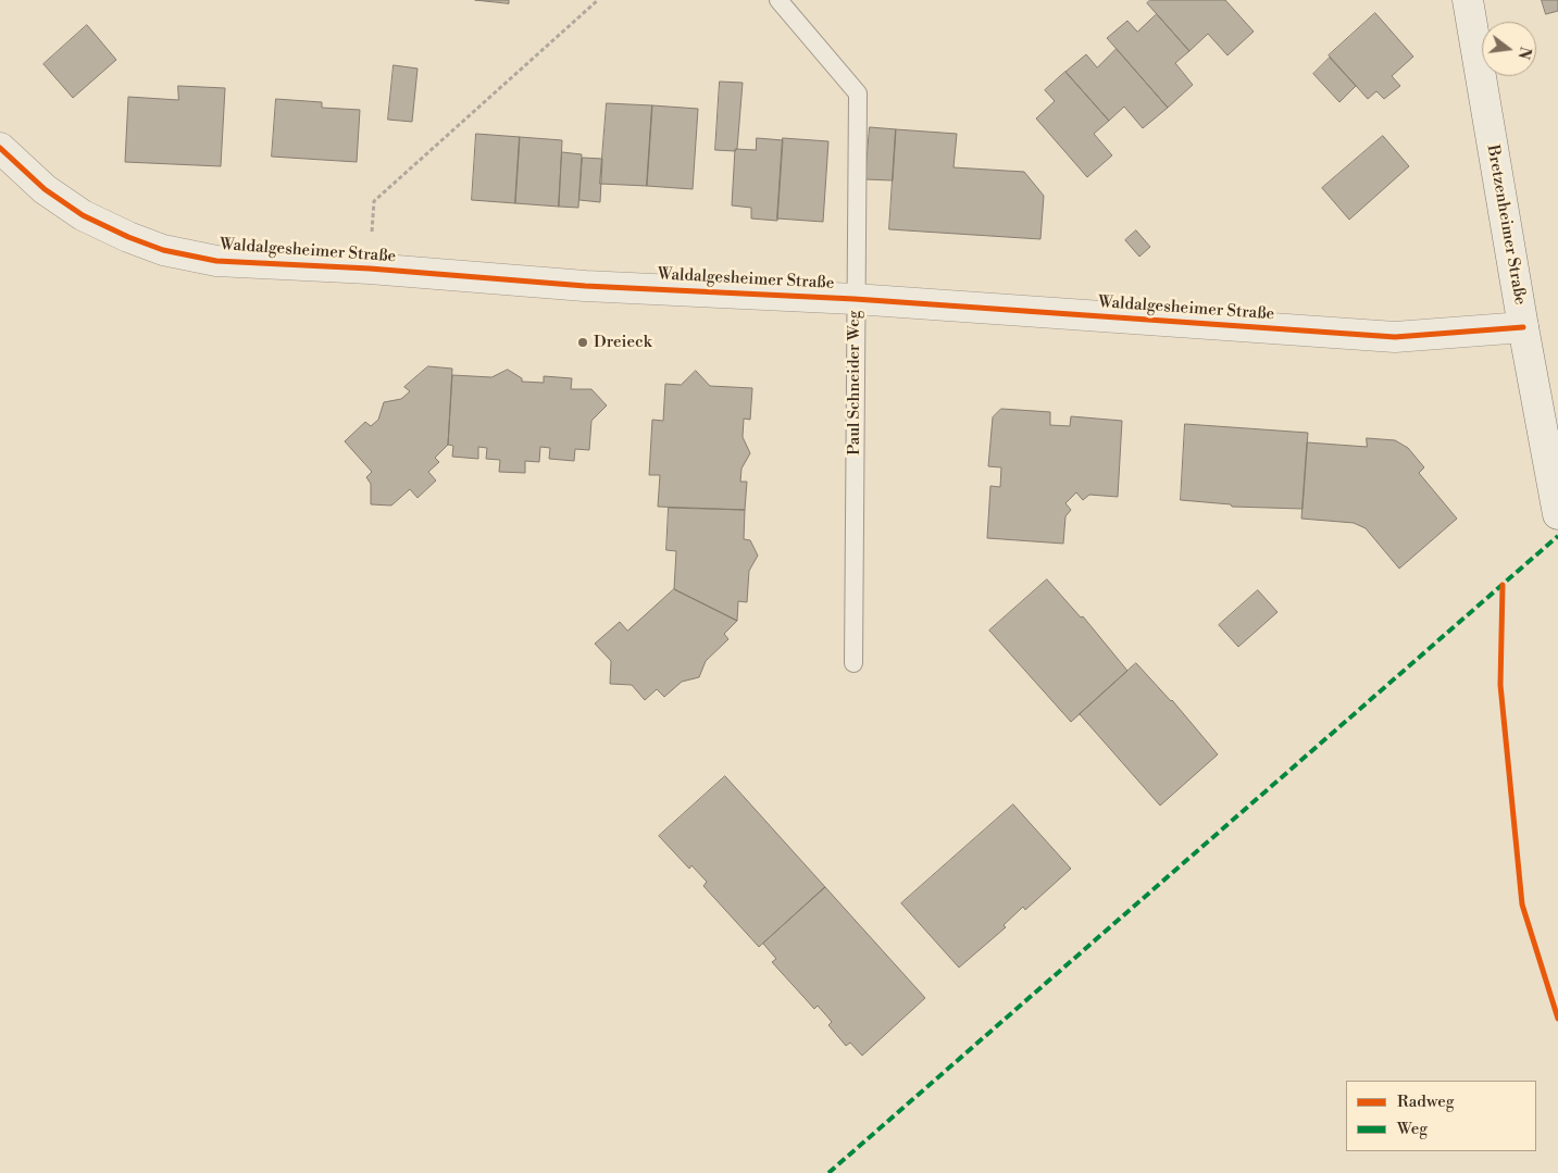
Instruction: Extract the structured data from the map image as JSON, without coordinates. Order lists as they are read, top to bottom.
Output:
{
  "streets": {
    "street": ["Bretzenheimer Straße", "Waldalgesheimer Straße"],
    "lane": ["Paul Schneider Weg"]
  },
  "crossings": [
    ["Bretzenheimer Straße", "Waldalgesheimer Straße"],
    ["Waldalgesheimer Straße", "Paul Schneider Weg"]
  ],
  "places": ["Dreieck"],
  "legend": ["Radweg", "Weg"],
  "north": "right"
}
